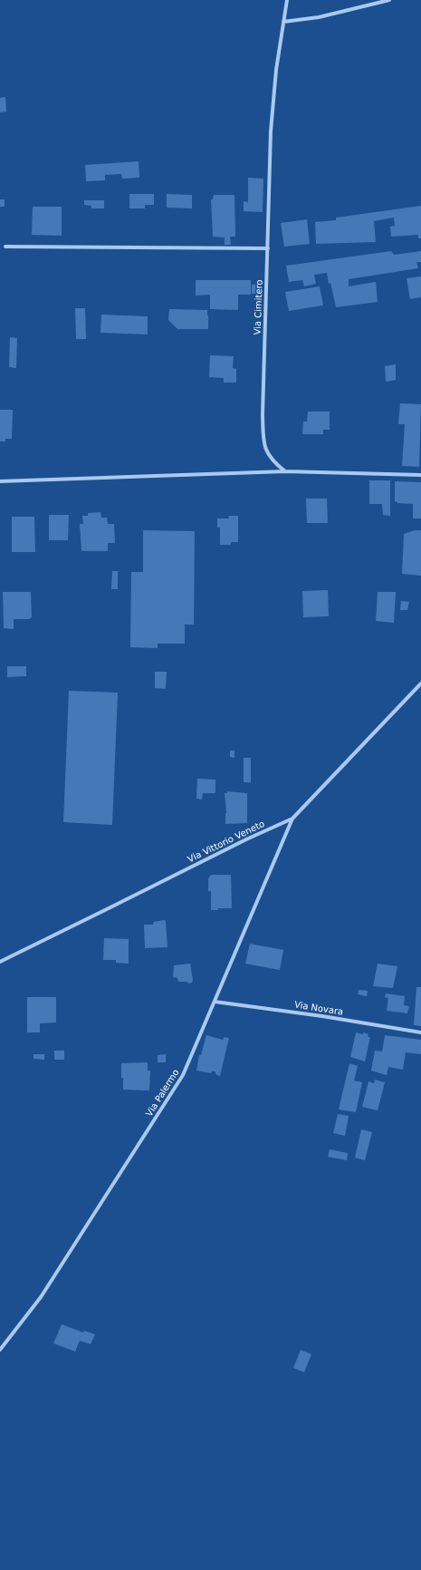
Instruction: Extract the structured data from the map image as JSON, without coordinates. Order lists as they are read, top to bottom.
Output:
{
  "streets": {
    "street": [
      "Via Cimitero",
      "Via Vittorio Veneto",
      "Via Novara",
      "Via Palermo"
    ]
  },
  "crossings": [
    ["Via Vittorio Veneto", "Via Palermo"],
    ["Via Novara", "Via Palermo"]
  ]
}
